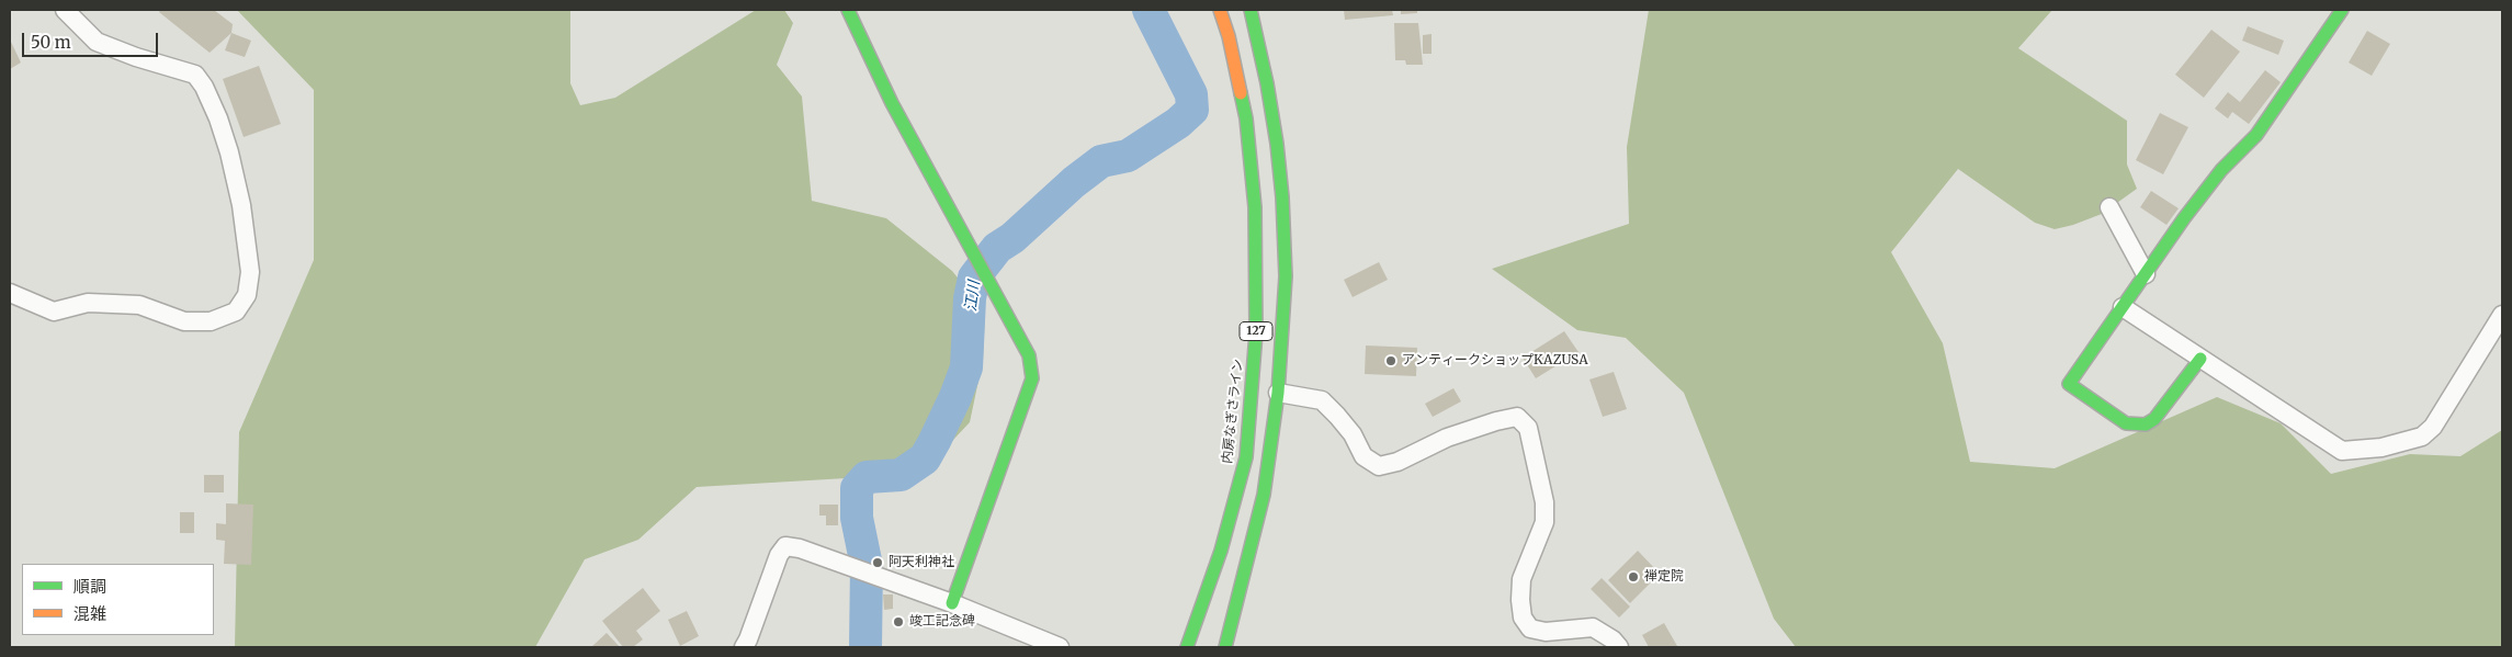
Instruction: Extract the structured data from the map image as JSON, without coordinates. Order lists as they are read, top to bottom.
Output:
{
  "streets": {
    "main road": ["127", "内房なぎさライン"]
  },
  "water": ["江川"],
  "places": [
    "アンティークショップKAZUSA",
    "阿天利神社",
    "禅定院",
    "竣工記念碑"
  ],
  "legend": ["順調", "混雑"],
  "scale_bar": "50 m"
}
